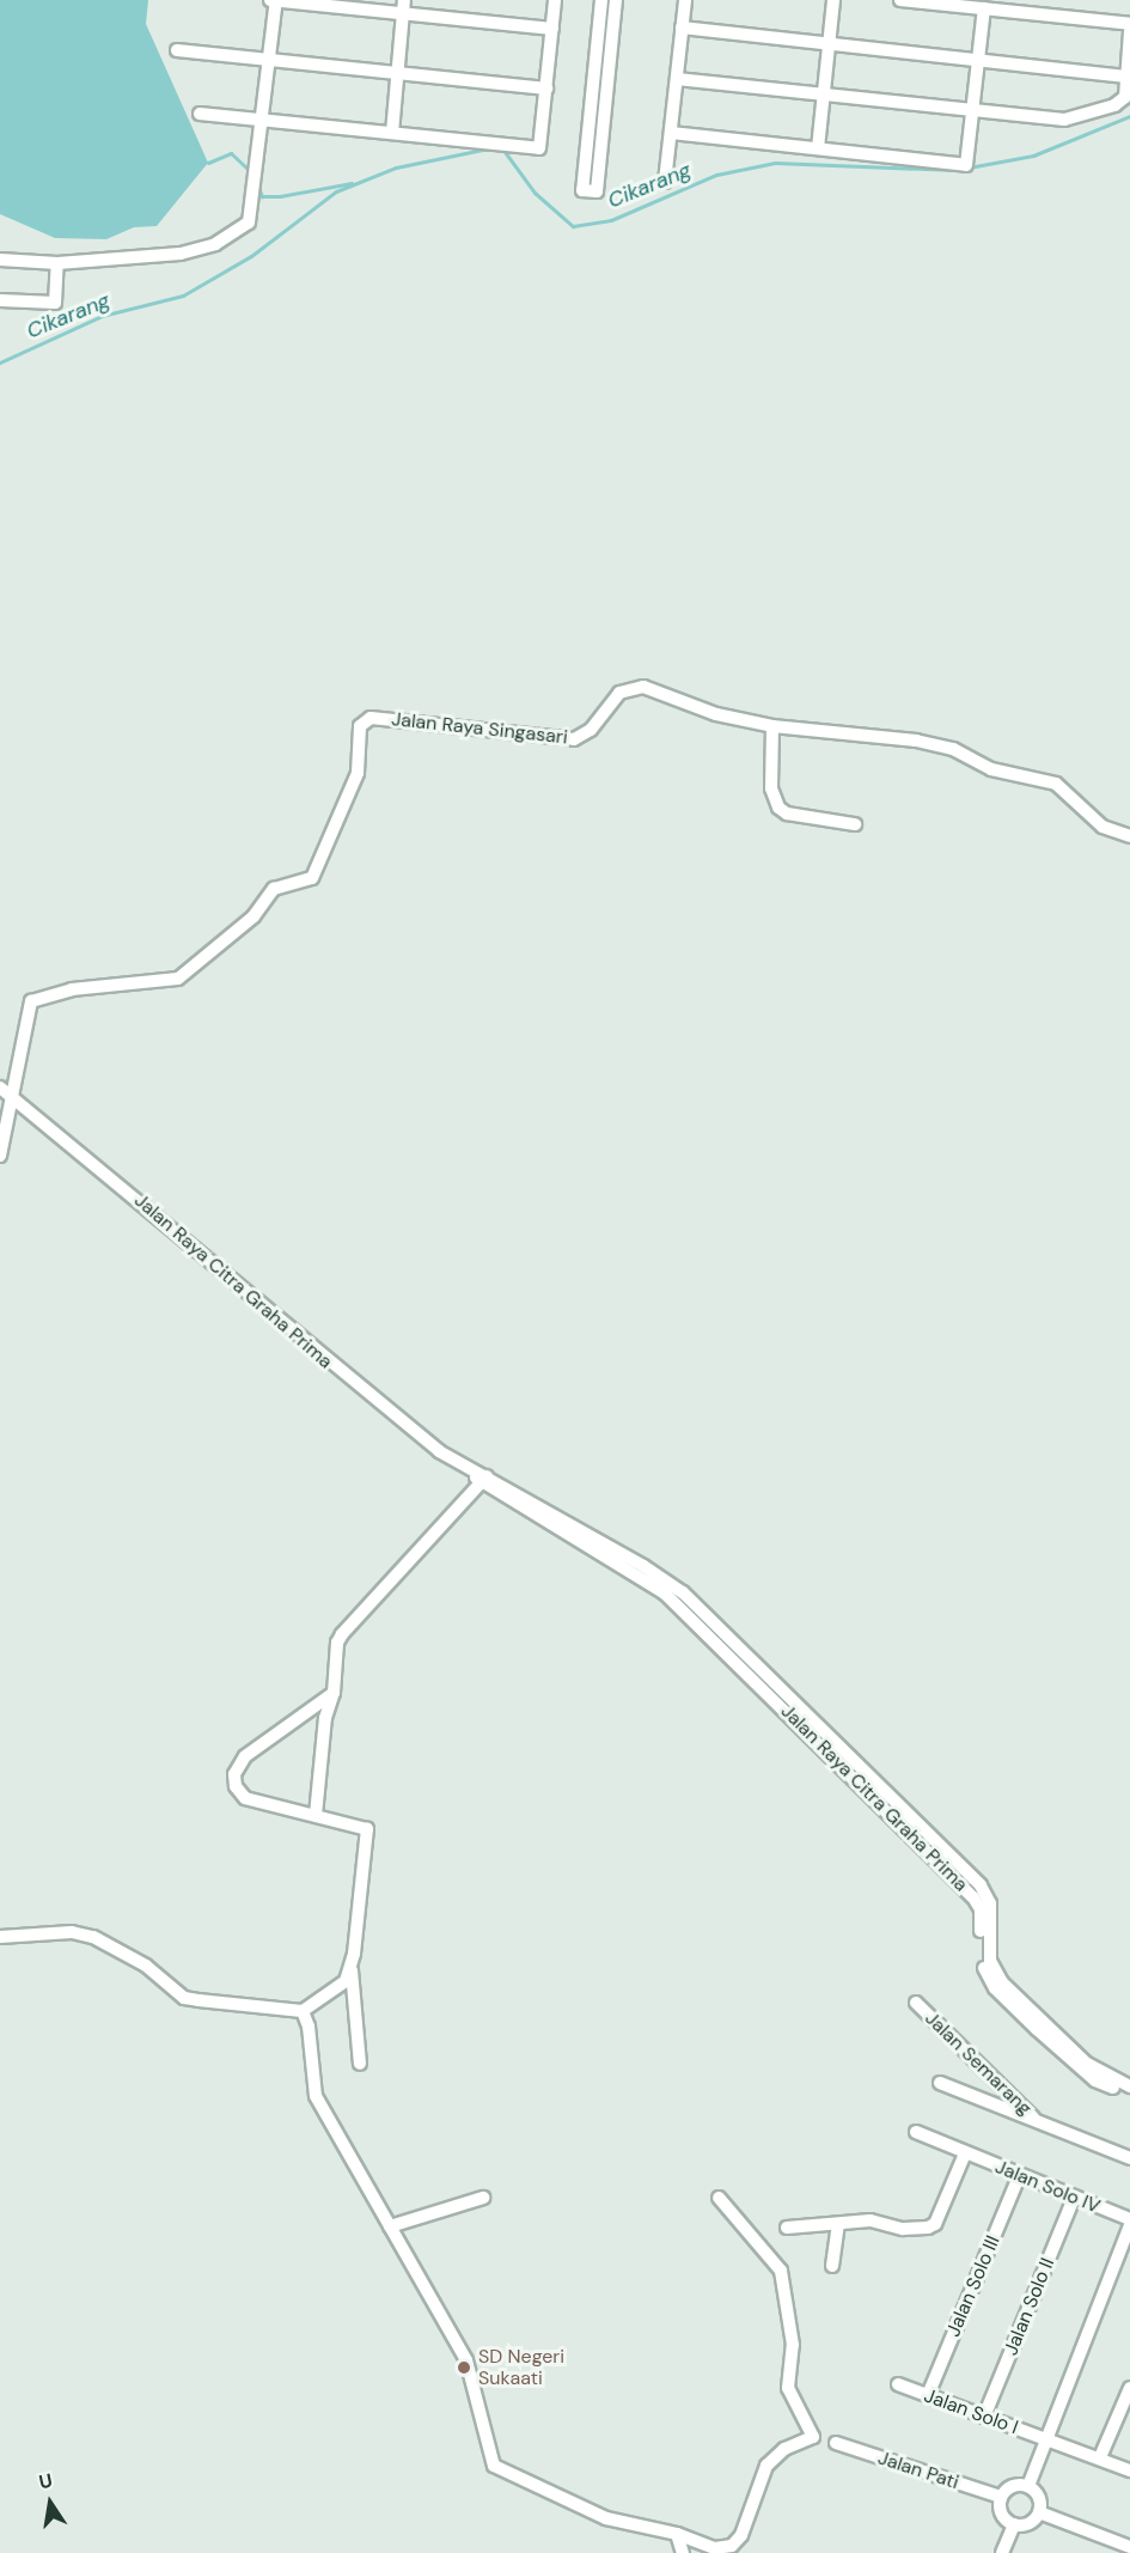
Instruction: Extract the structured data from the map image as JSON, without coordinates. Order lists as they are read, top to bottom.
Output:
{
  "streets": {
    "street": [
      "Jalan Raya Singasari",
      "Jalan Raya Citra Graha Prima",
      "Jalan Semarang",
      "Jalan Solo IV",
      "Jalan Solo III",
      "Jalan Solo II",
      "Jalan Solo I",
      "Jalan Pati"
    ]
  },
  "crossings": [
    ["Jalan Raya Singasari", "Jalan Raya Citra Graha Prima"],
    ["Jalan Solo IV", "Jalan Solo III"],
    ["Jalan Solo IV", "Jalan Solo II"],
    ["Jalan Solo III", "Jalan Solo I"],
    ["Jalan Solo II", "Jalan Solo I"]
  ],
  "water": ["Cikarang"],
  "places": ["SD Negeri Sukaati"],
  "north": "top"
}
